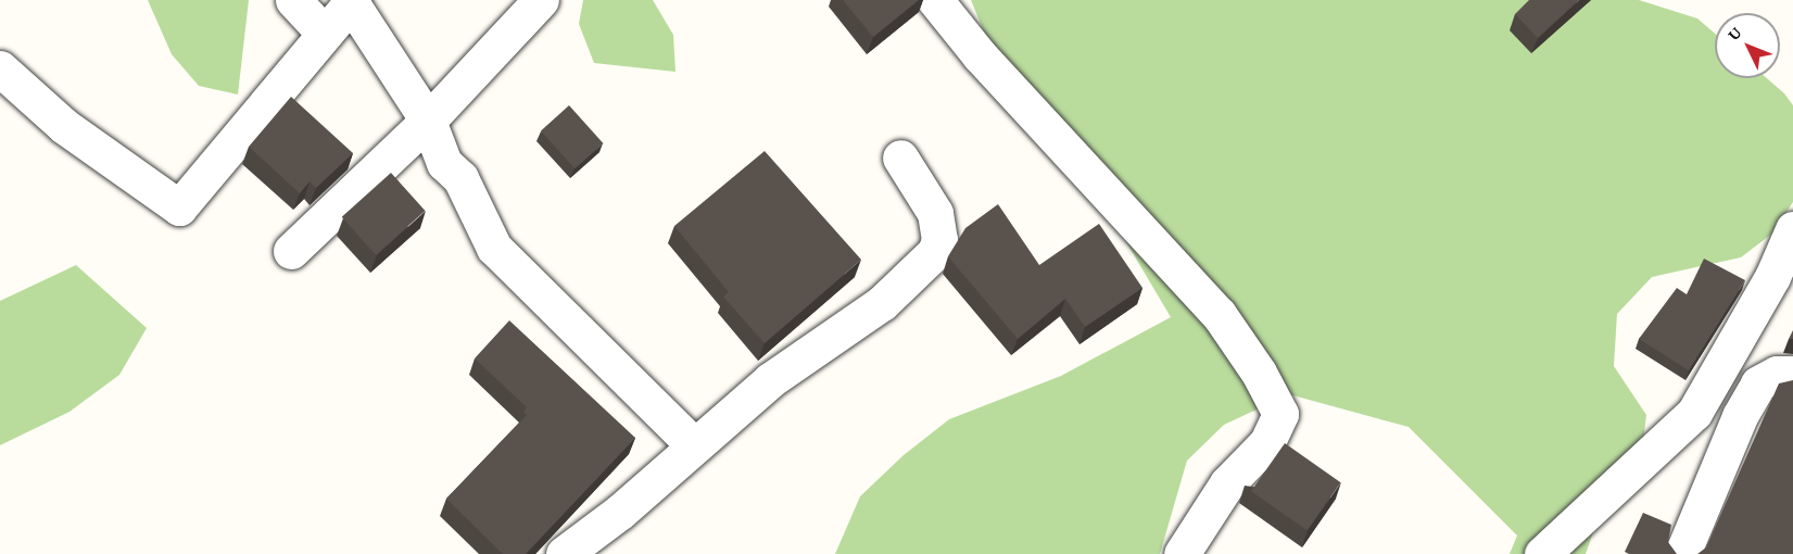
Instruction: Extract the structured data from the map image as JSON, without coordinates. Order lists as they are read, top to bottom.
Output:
{
  "north": "top left"
}
